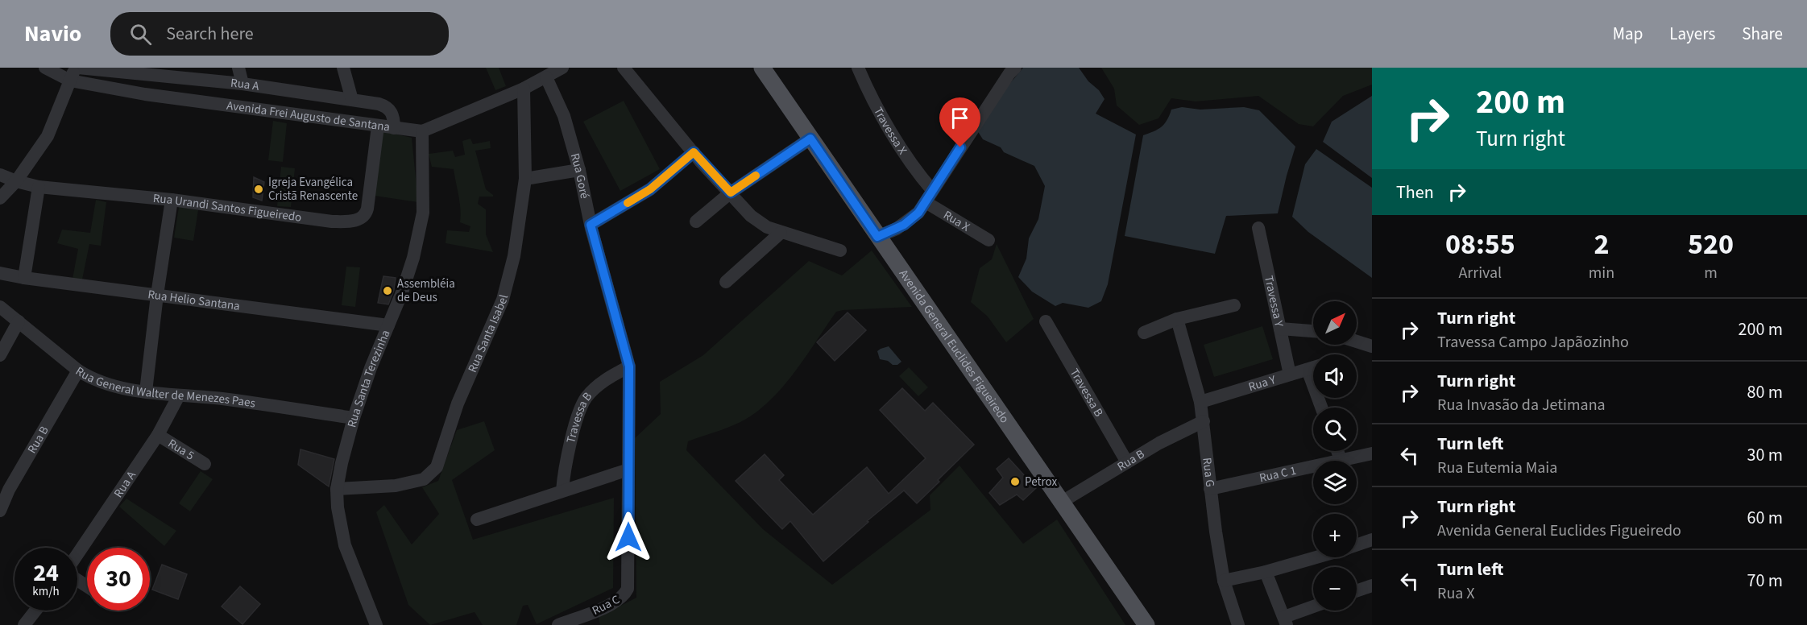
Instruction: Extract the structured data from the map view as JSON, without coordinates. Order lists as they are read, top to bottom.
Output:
{
  "streets": {
    "main road": ["Avenida General Euclides Figueiredo"],
    "street": [
      "Rua A",
      "Avenida Frei Augusto de Santana",
      "Travessa X",
      "Rua Goré",
      "Rua Urandi Santos Figueiredo",
      "Rua X",
      "Rua Helio Santana",
      "Travessa Y",
      "Rua Santa Isabel",
      "Rua Santa Terezinha",
      "Rua Y",
      "Rua General Walter de Menezes Paes",
      "Travessa B",
      "Rua B",
      "Rua 5",
      "Rua G",
      "Rua C 1",
      "Rua C"
    ]
  },
  "crossings": [
    ["Rua A", "Avenida Frei Augusto de Santana"],
    ["Rua A", "Rua General Walter de Menezes Paes"],
    ["Rua A", "Rua 5"],
    ["Avenida Frei Augusto de Santana", "Rua Goré"],
    ["Avenida Frei Augusto de Santana", "Rua Urandi Santos Figueiredo"],
    ["Avenida Frei Augusto de Santana", "Rua Santa Isabel"],
    ["Avenida Frei Augusto de Santana", "Rua Santa Terezinha"],
    ["Travessa X", "Rua X"],
    ["Rua Goré", "Travessa B"],
    ["Rua Goré", "Rua C"],
    ["Rua Helio Santana", "Rua Santa Terezinha"],
    ["Travessa Y", "Rua Y"],
    ["Rua Santa Isabel", "Rua Santa Terezinha"],
    ["Avenida General Euclides Figueiredo", "Rua B"],
    ["Rua Santa Terezinha", "Rua General Walter de Menezes Paes"],
    ["Rua Y", "Rua G"],
    ["Rua General Walter de Menezes Paes", "Rua B"],
    ["Travessa B", "Rua B"],
    ["Rua B", "Rua G"],
    ["Rua G", "Rua C 1"]
  ],
  "places": ["Igreja Evangélica Cristã Renascente", "Assembléia de Deus", "Petrox"],
  "north": "top right",
  "page": {
    "header": "Navio",
    "search": "Search here",
    "nav": ["Map", "Layers", "Share"],
    "turn": ["200 m", "Turn right"],
    "then": "Then",
    "eta": [
      "08:55",
      "Arrival",
      "2",
      "min",
      "520",
      "m"
    ],
    "list": [
      {
        "name": "Turn right",
        "note": "Travessa Campo Japãozinho",
        "value": "200 m"
      },
      {
        "name": "Turn right",
        "note": "Rua Invasão da Jetimana",
        "value": "80 m"
      },
      {
        "name": "Turn left",
        "note": "Rua Eutemia Maia",
        "value": "30 m"
      },
      {
        "name": "Turn right",
        "note": "Avenida General Euclides Figueiredo",
        "value": "60 m"
      },
      {
        "name": "Turn left",
        "note": "Rua X",
        "value": "70 m"
      }
    ],
    "map_buttons": ["+", "−"],
    "speed": "24 km/h",
    "limit": "30"
  }
}
